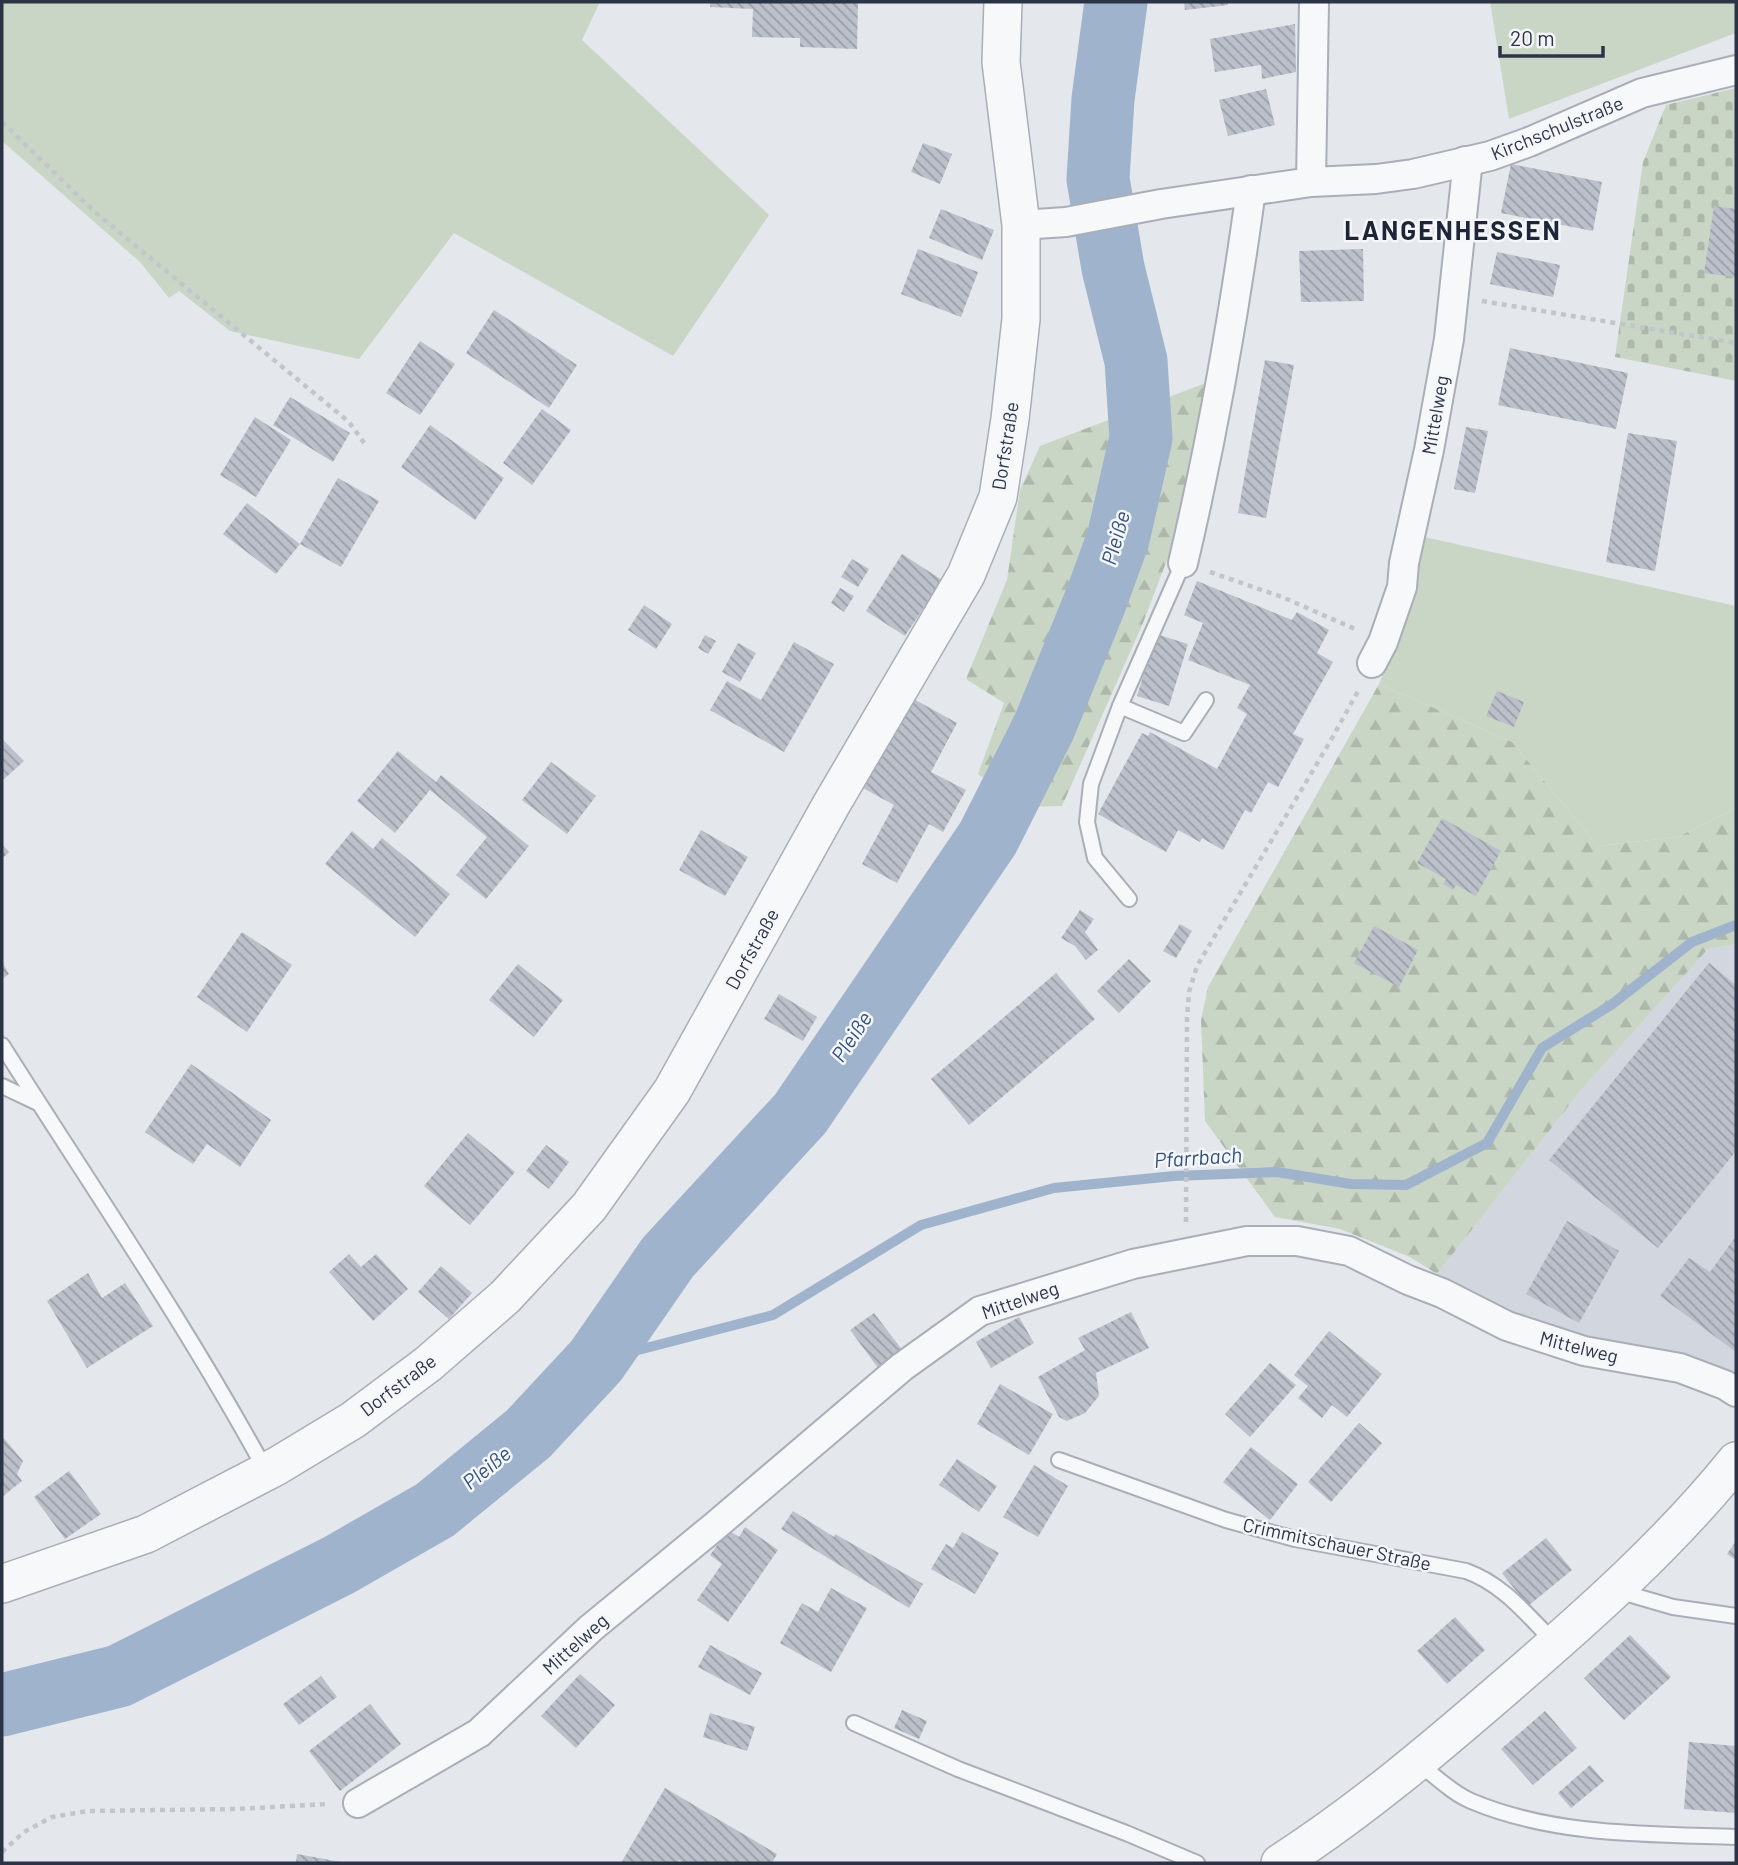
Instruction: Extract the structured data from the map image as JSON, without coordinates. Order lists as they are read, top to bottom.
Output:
{
  "streets": {
    "street": ["Kirchschulstraße", "Mittelweg", "Dorfstraße"],
    "lane": ["Crimmitschauer Straße"]
  },
  "crossings": [
    ["Kirchschulstraße", "Mittelweg"],
    ["Kirchschulstraße", "Dorfstraße"]
  ],
  "districts": ["LANGENHESSEN"],
  "water": ["Pleiße", "Pfarrbach"],
  "scale_bar": "20 m"
}
